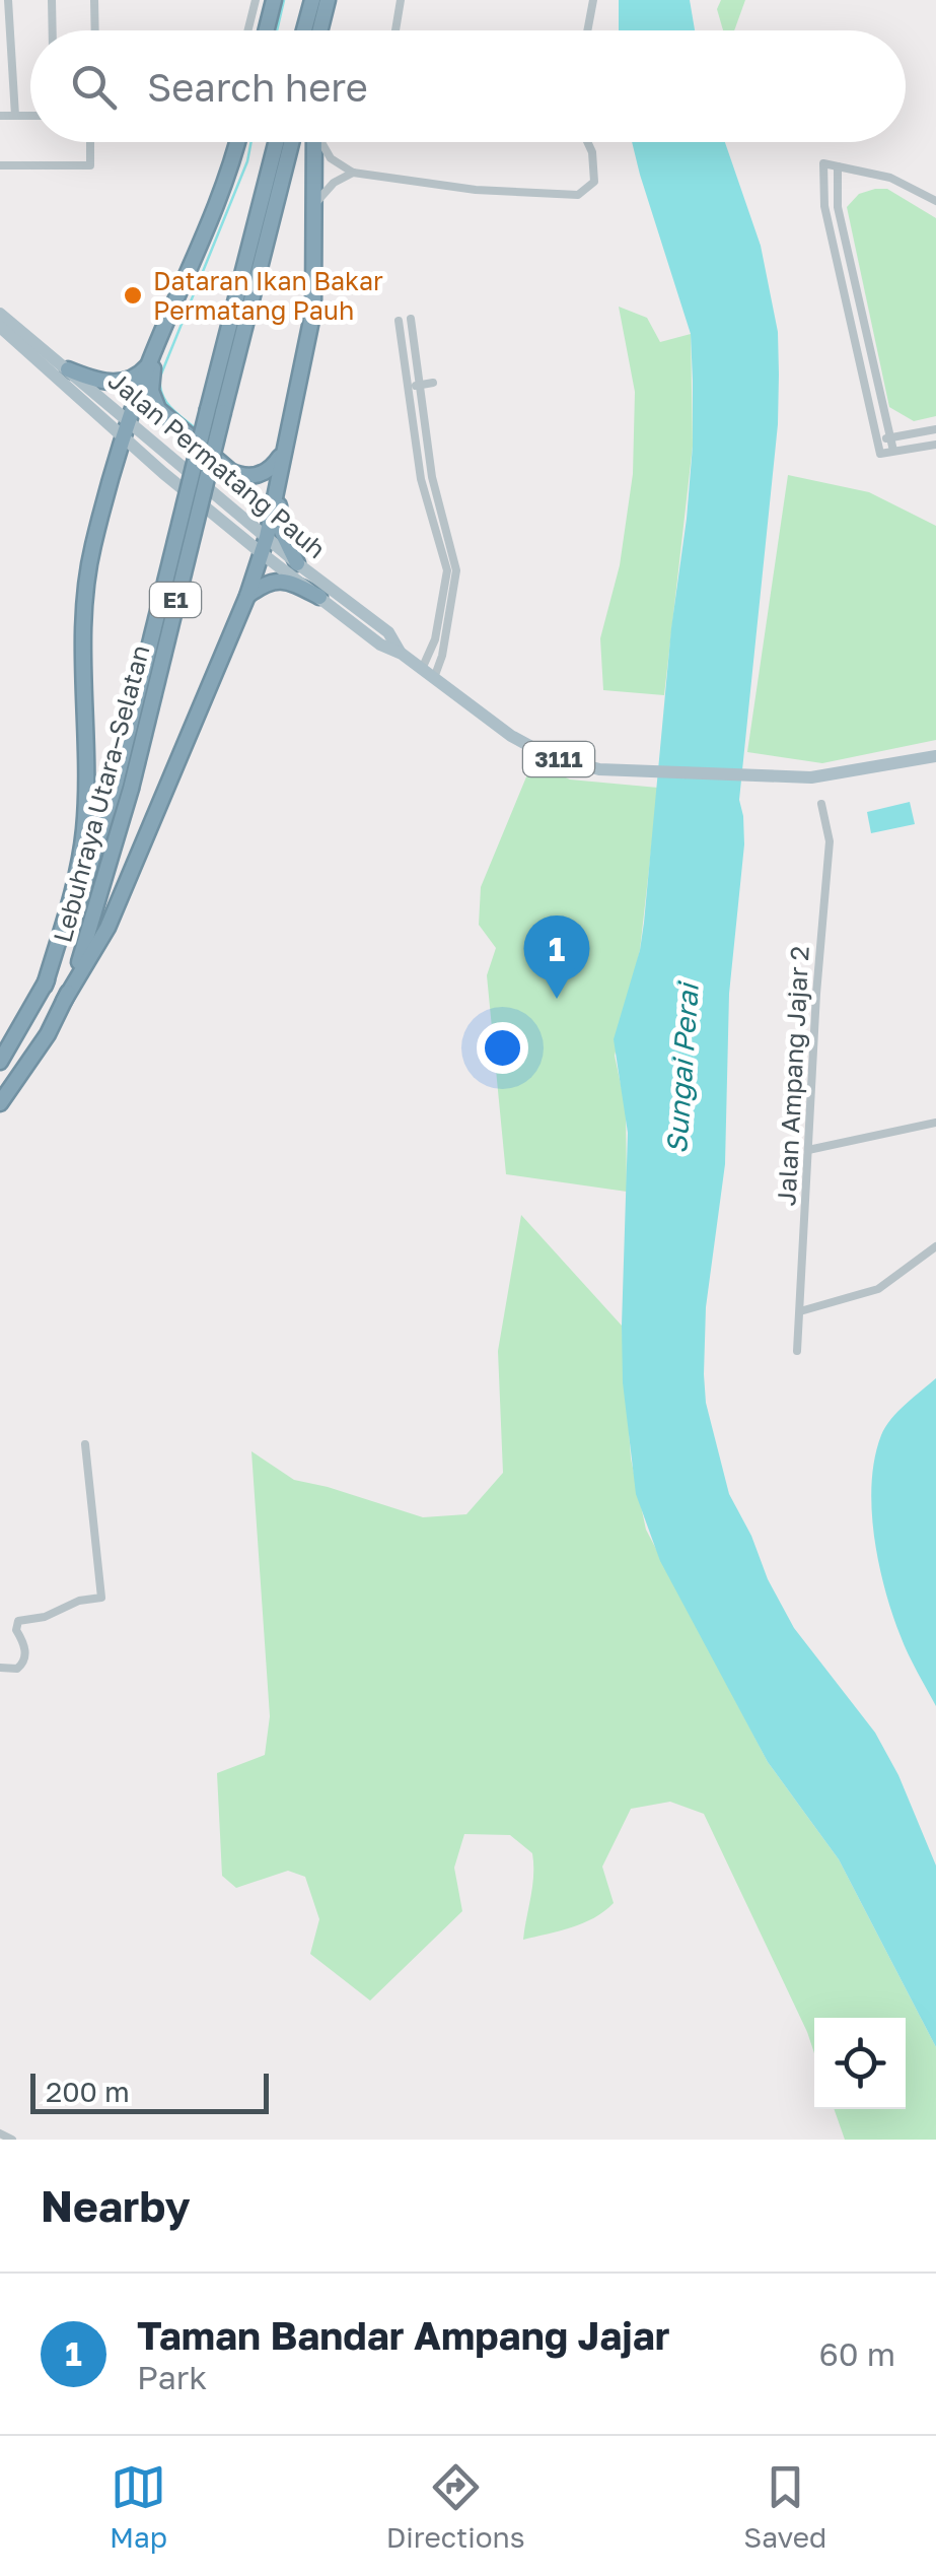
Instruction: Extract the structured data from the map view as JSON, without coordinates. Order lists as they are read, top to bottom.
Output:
{
  "streets": {
    "highway": ["E1", "Lebuhraya Utara–Selatan"],
    "main road": ["Jalan Permatang Pauh", "3111"],
    "street": ["Jalan Ampang Jajar 2"]
  },
  "water": ["Sungai Perai"],
  "places": ["Dataran Ikan Bakar Permatang Pauh"],
  "scale_bar": "200 m",
  "page": {
    "search": "Search here",
    "pins": "1",
    "scale": "200 m",
    "heading": "Nearby",
    "list": [
      {
        "mark": "1",
        "name": "Taman Bandar Ampang Jajar",
        "note": "Park",
        "value": "60 m"
      }
    ],
    "nav": ["Map", "Directions", "Saved"]
  }
}
